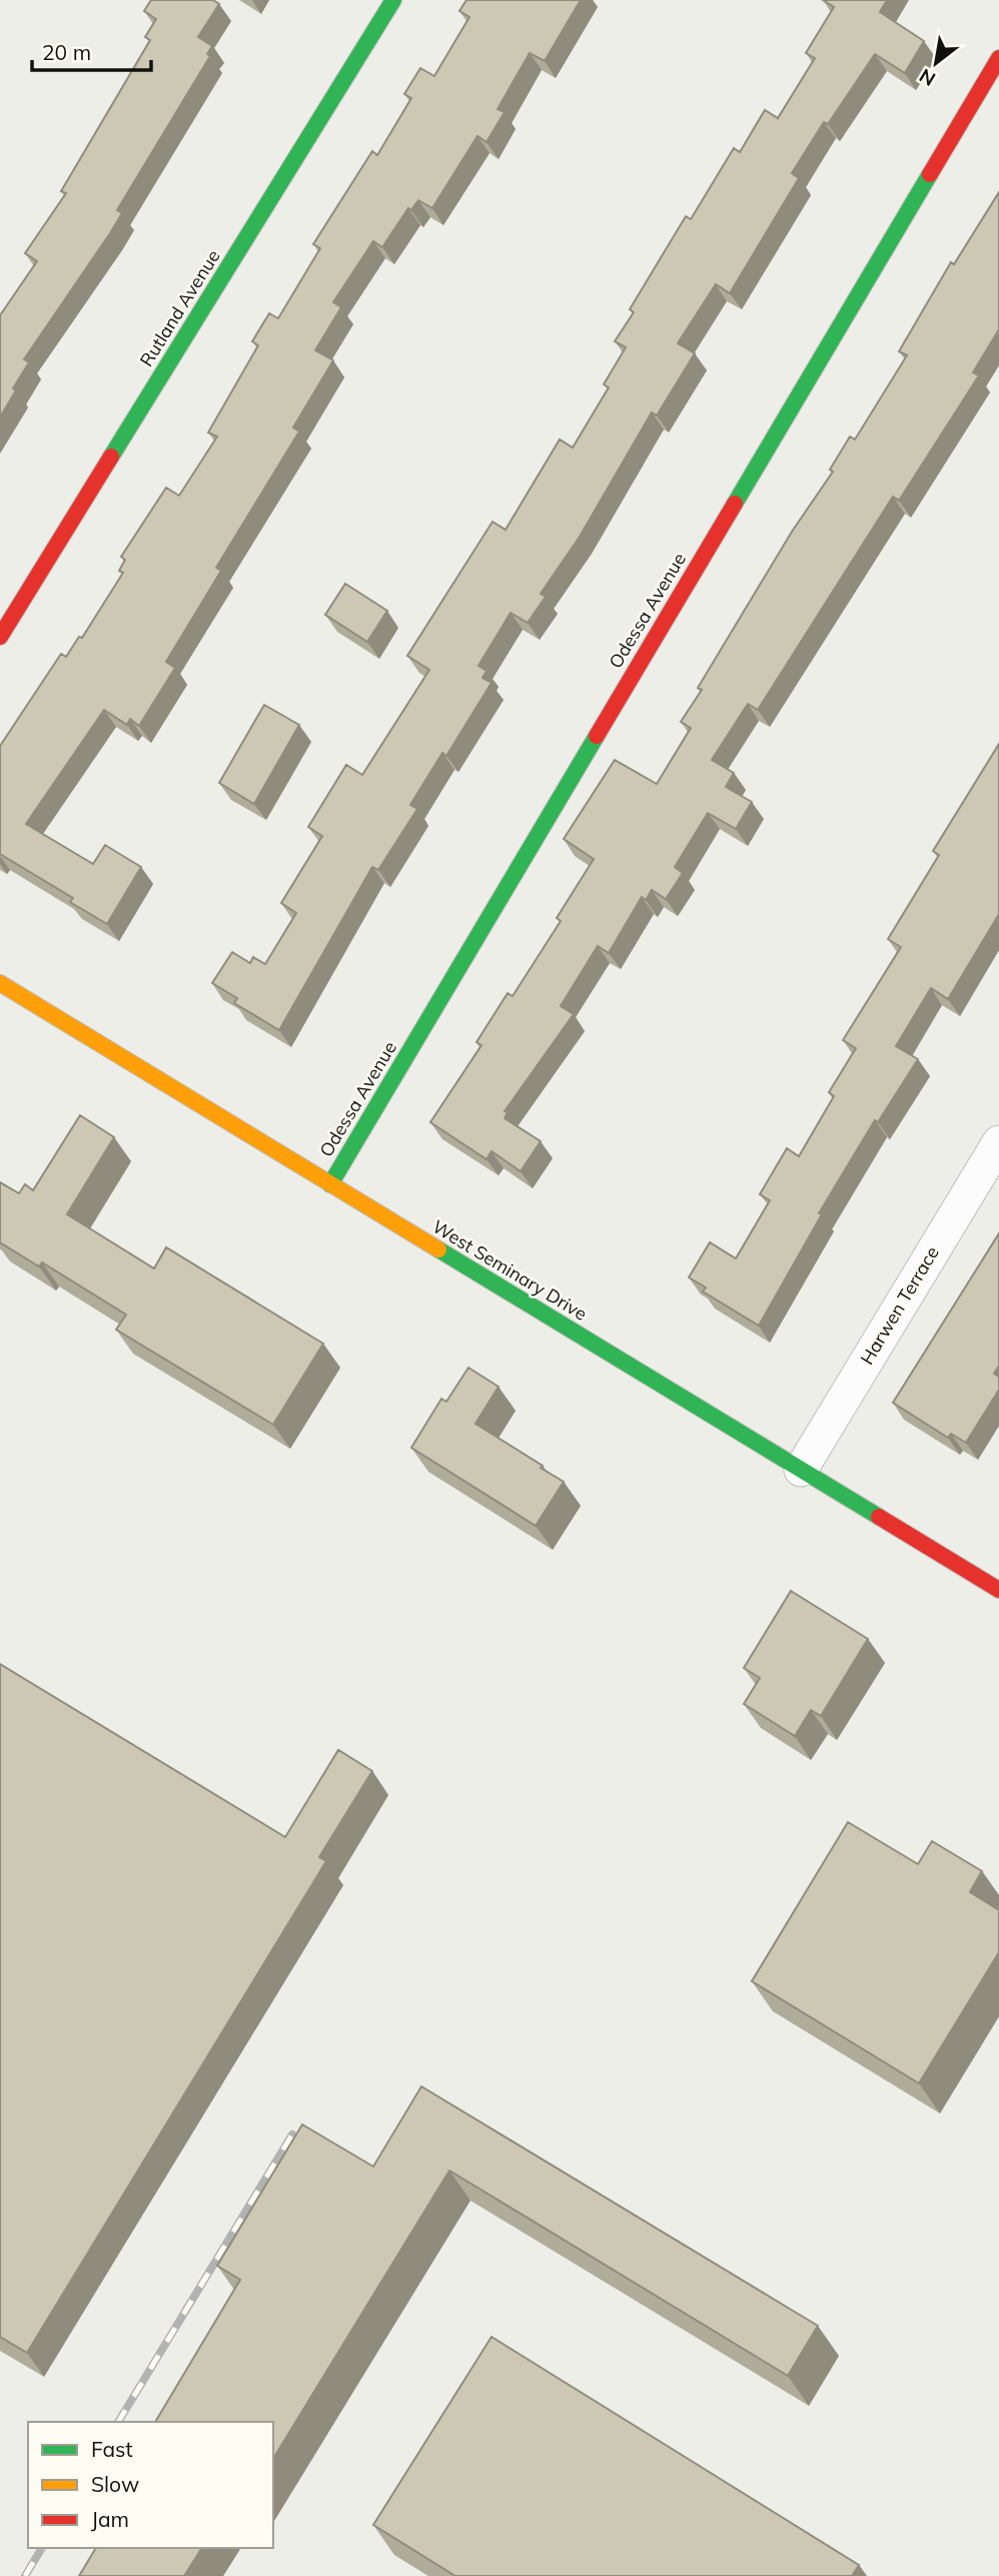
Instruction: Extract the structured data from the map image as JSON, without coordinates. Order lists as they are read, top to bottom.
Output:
{
  "streets": {
    "street": [
      "Rutland Avenue",
      "Odessa Avenue",
      "West Seminary Drive",
      "Harwen Terrace"
    ]
  },
  "crossings": [
    ["Odessa Avenue", "West Seminary Drive"],
    ["West Seminary Drive", "Harwen Terrace"]
  ],
  "legend": ["Fast", "Slow", "Jam"],
  "scale_bar": "20 m",
  "north": "bottom left"
}
